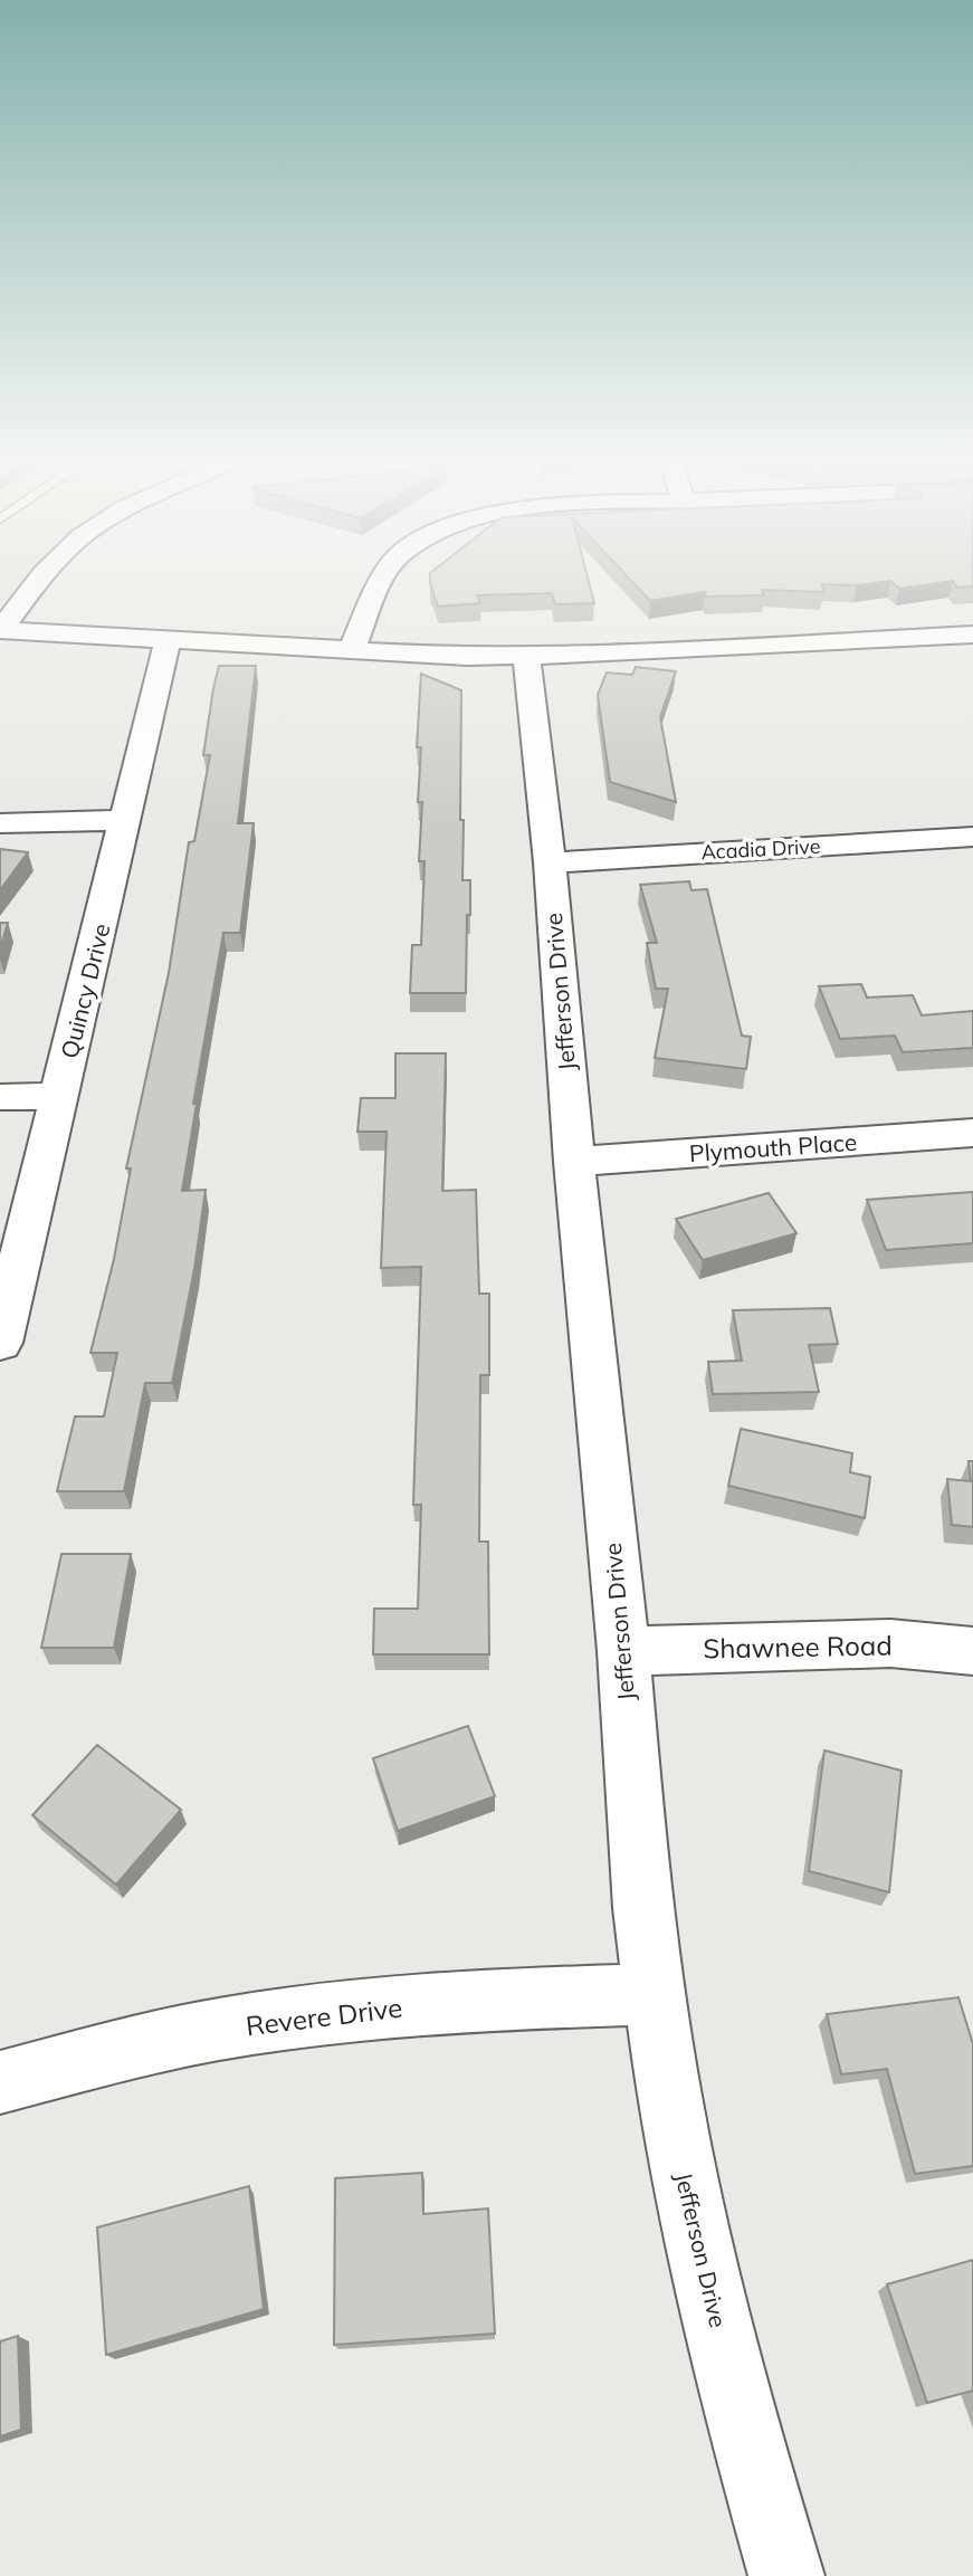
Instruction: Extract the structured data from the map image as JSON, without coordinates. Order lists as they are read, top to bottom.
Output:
{
  "streets": {
    "street": [
      "Acadia Drive",
      "Quincy Drive",
      "Jefferson Drive",
      "Plymouth Place",
      "Shawnee Road",
      "Revere Drive"
    ]
  },
  "crossings": [
    ["Acadia Drive", "Jefferson Drive"],
    ["Jefferson Drive", "Plymouth Place"],
    ["Jefferson Drive", "Shawnee Road"],
    ["Jefferson Drive", "Revere Drive"]
  ]
}
